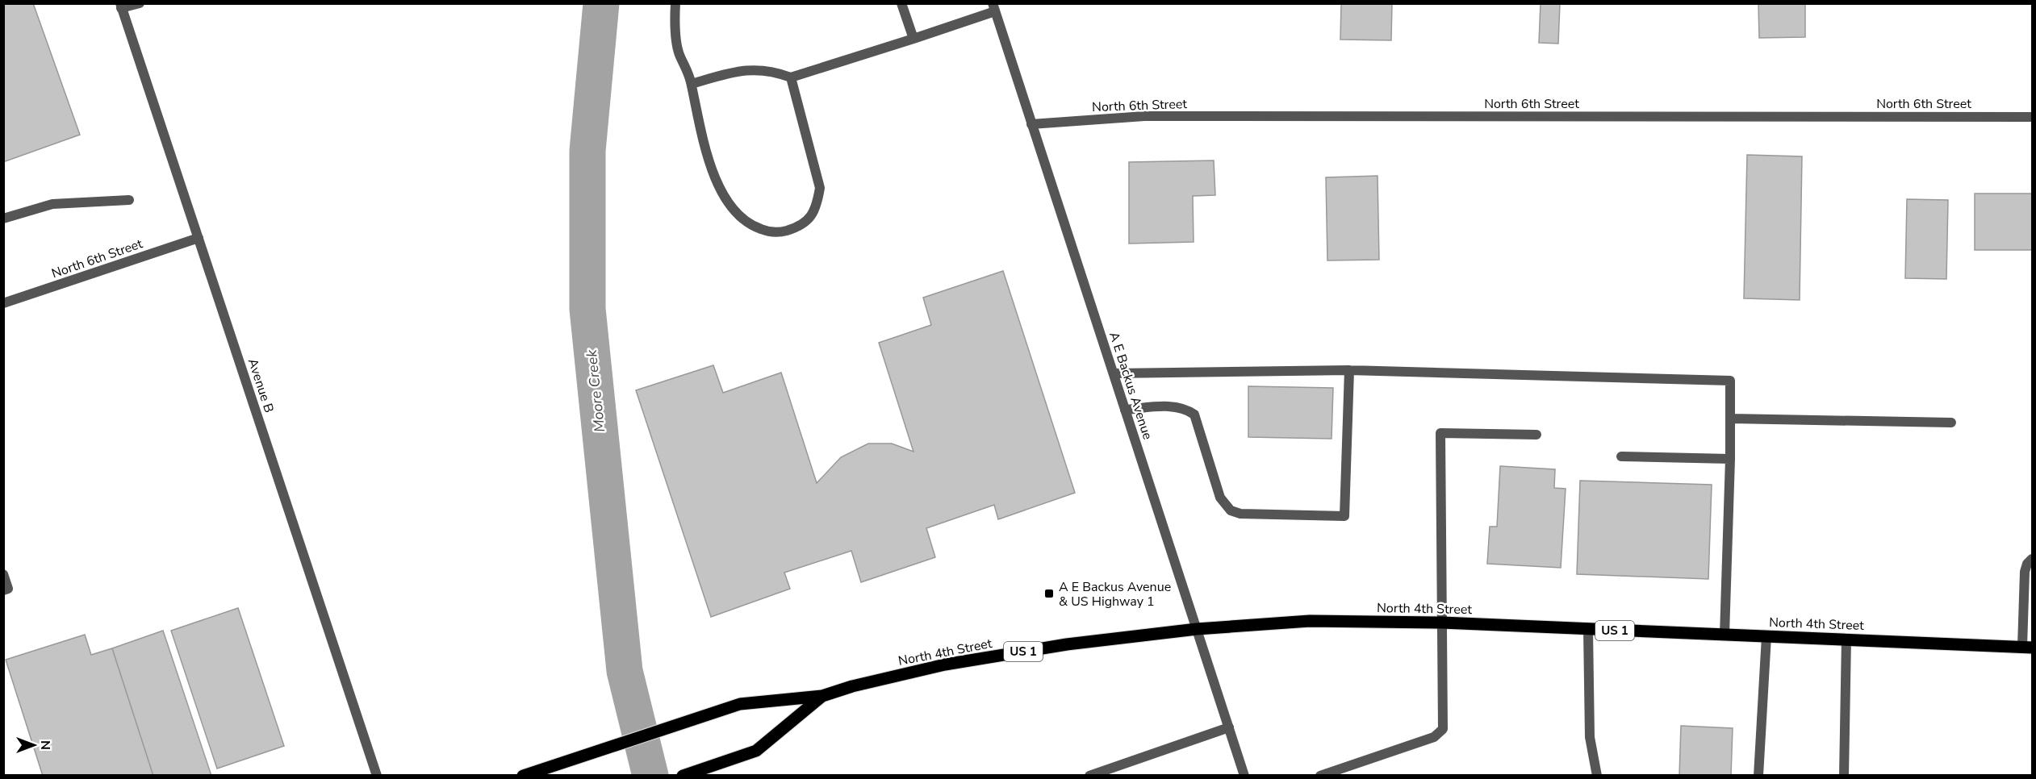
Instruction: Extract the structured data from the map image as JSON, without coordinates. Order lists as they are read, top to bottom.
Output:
{
  "streets": {
    "main road": ["North 4th Street", "US 1"],
    "street": ["North 6th Street", "Avenue B", "A E Backus Avenue"]
  },
  "crossings": [
    ["North 6th Street", "Avenue B"],
    ["North 6th Street", "A E Backus Avenue"],
    ["A E Backus Avenue", "North 4th Street"]
  ],
  "water": ["Moore Creek"],
  "places": {
    "transit": ["A E Backus Avenue & US Highway 1"]
  },
  "north": "right"
}
